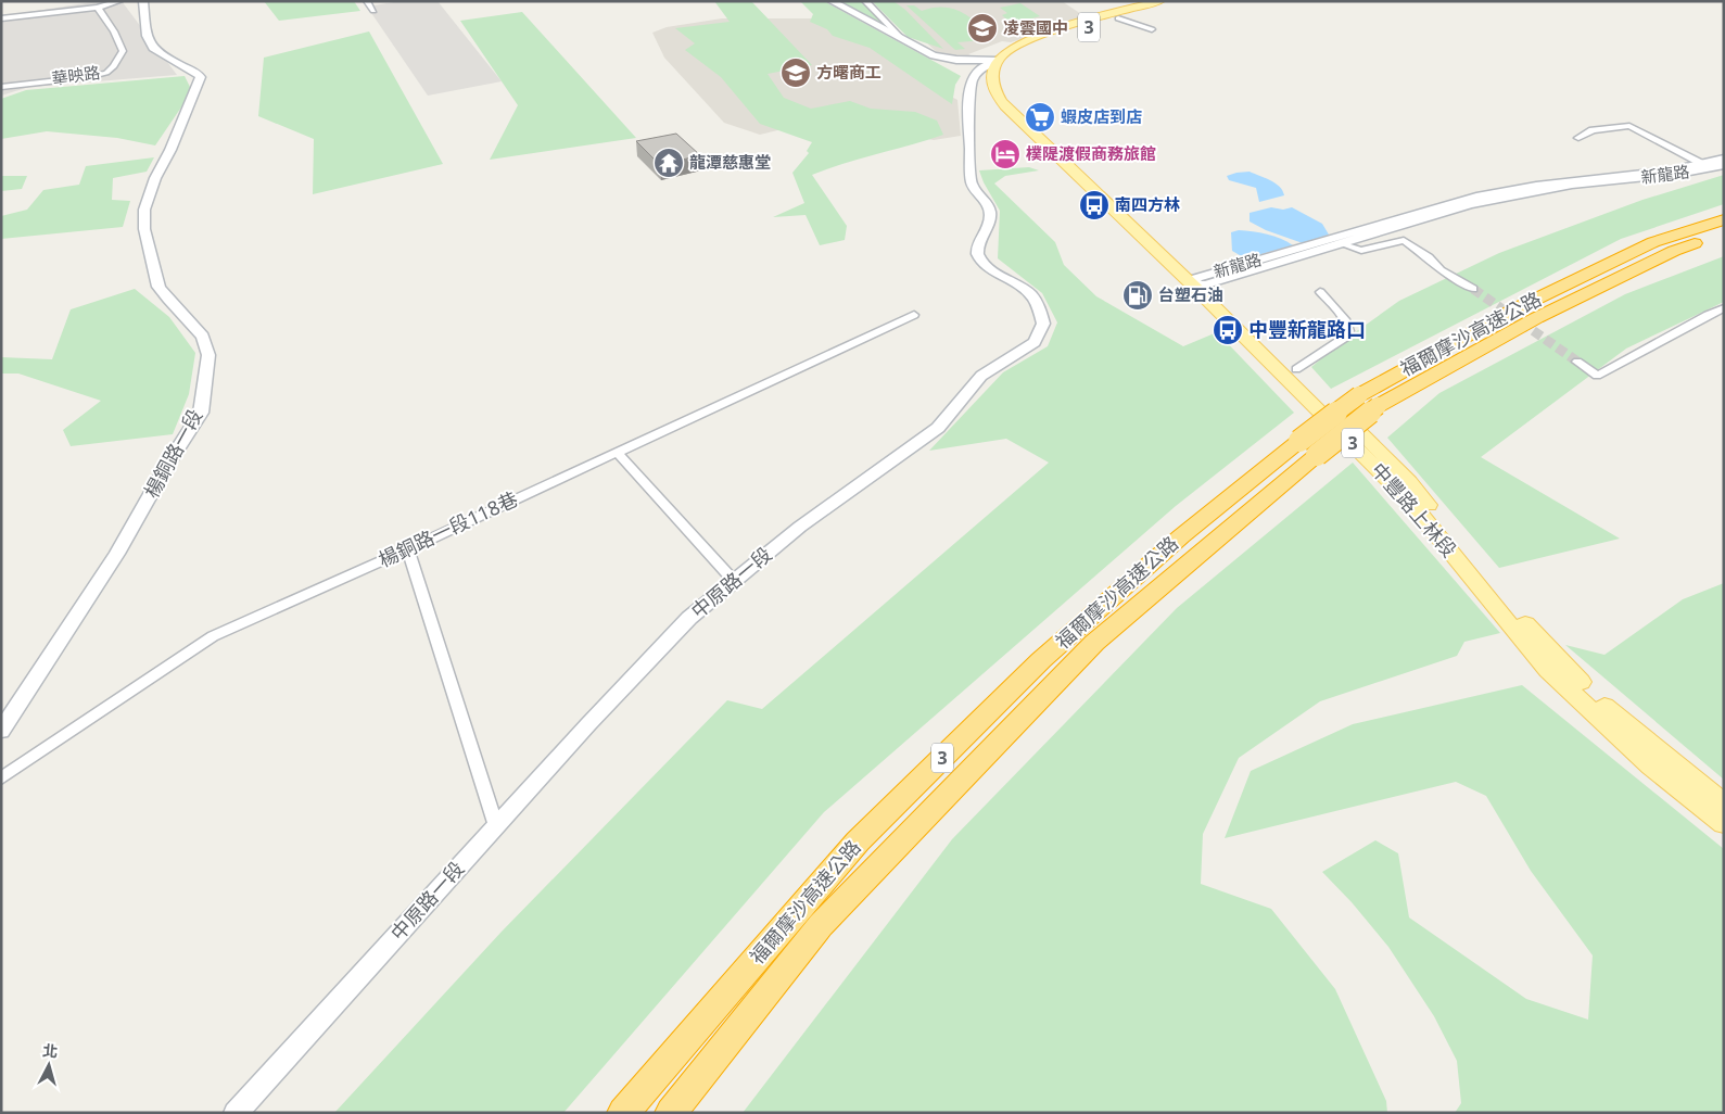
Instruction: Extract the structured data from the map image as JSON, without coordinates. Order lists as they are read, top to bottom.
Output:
{
  "streets": {
    "highway": ["3", "福爾摩沙高速公路"],
    "main road": ["中豐路上林段"],
    "street": [
      "華映路",
      "新龍路",
      "楊銅路一段",
      "楊銅路一段118巷",
      "中原路一段"
    ]
  },
  "crossings": [
    ["3", "中豐路上林段"],
    ["3", "中原路一段"],
    ["新龍路", "中豐路上林段"],
    ["中豐路上林段", "中原路一段"]
  ],
  "places": {
    "school or university": ["凌雲國中", "方曙商工"],
    "supermarket": ["蝦皮店到店"],
    "hotel": ["樸隄渡假商務旅館"],
    "temple": ["龍潭慈惠堂"],
    "bus stop": ["南四方林", "中豐新龍路口"],
    "fuel station": ["台塑石油"]
  },
  "north": "top"
}
